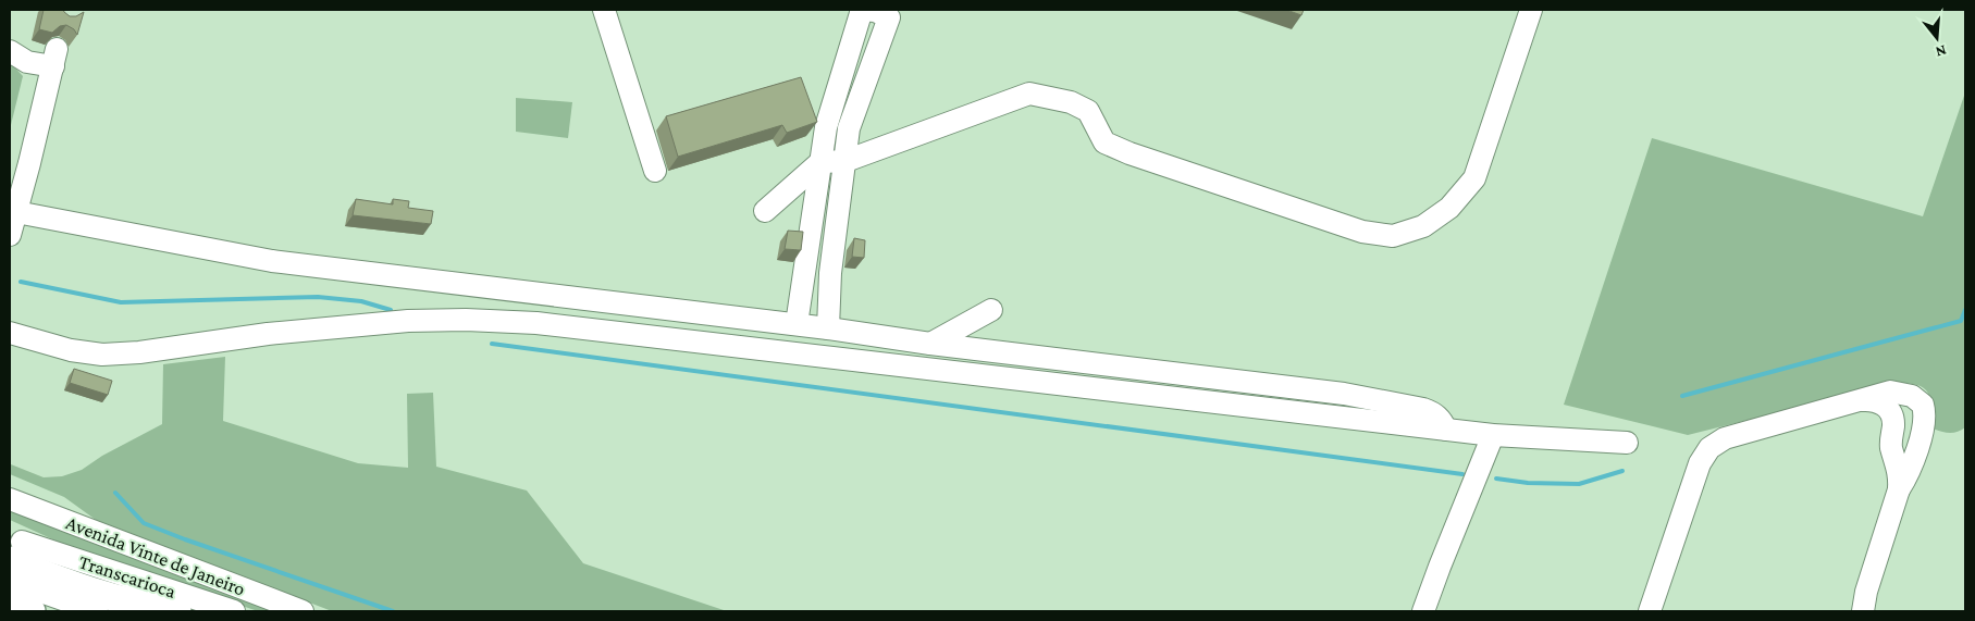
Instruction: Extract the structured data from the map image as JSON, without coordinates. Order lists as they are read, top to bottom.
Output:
{
  "streets": {
    "street": ["Avenida Vinte de Janeiro", "Transcarioca"]
  },
  "north": "bottom"
}
